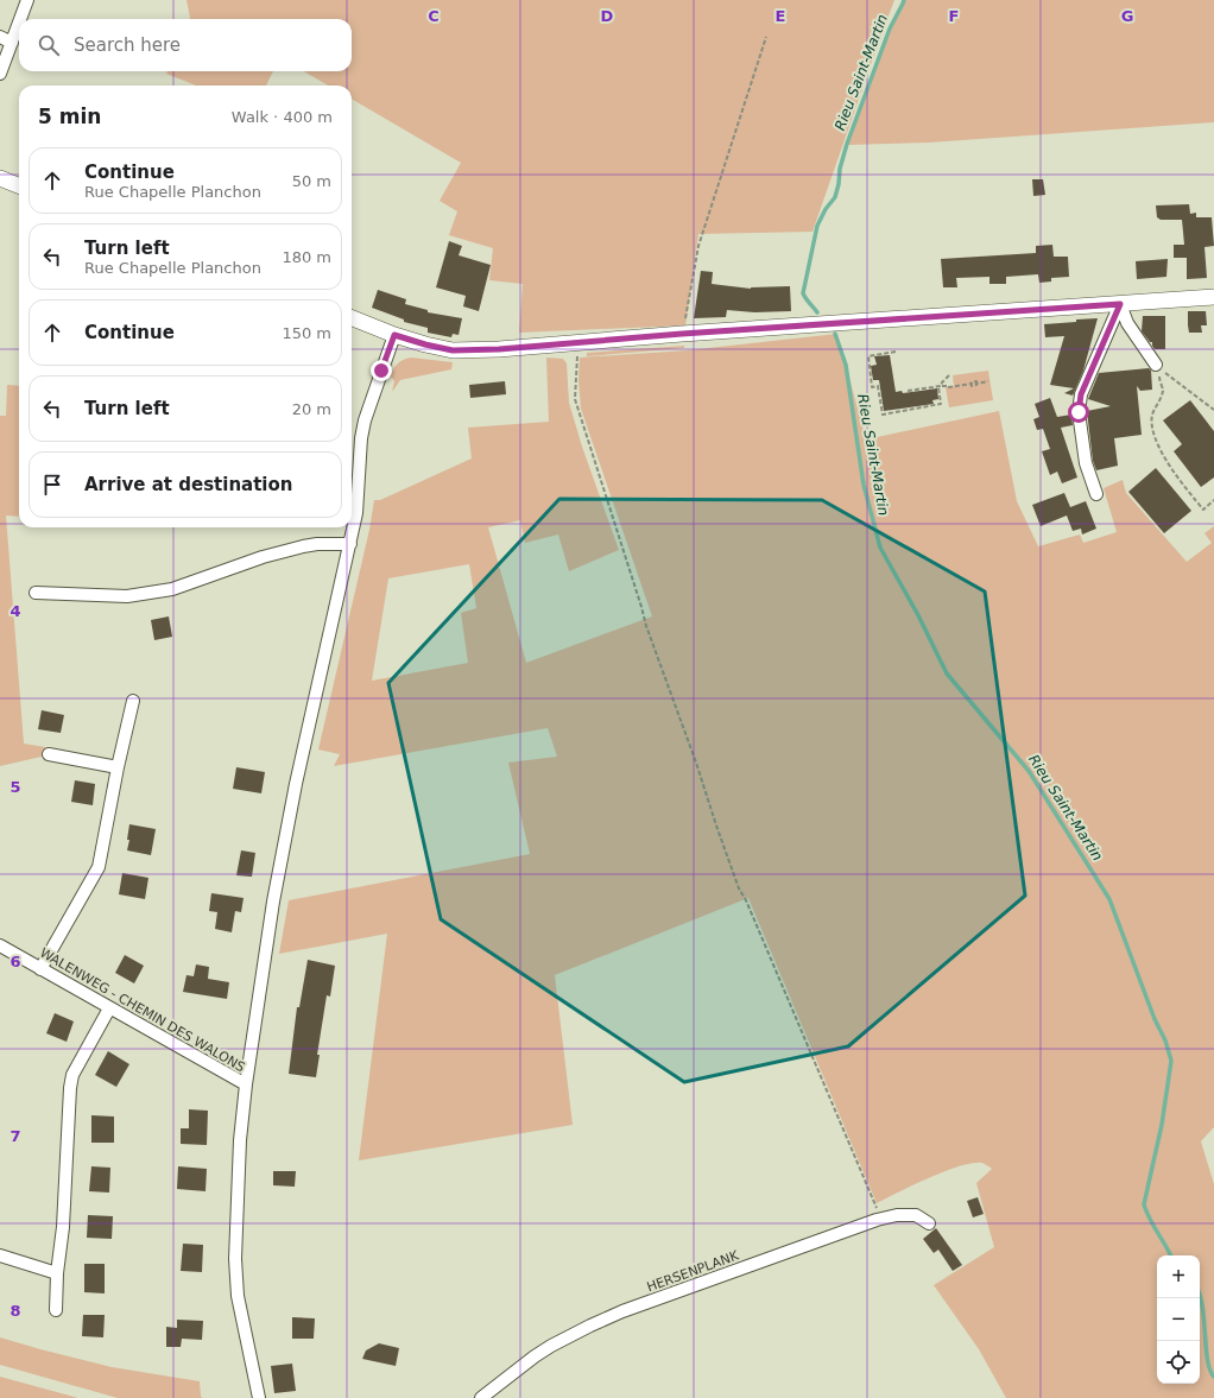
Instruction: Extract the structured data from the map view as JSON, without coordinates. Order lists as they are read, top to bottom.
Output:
{
  "streets": {
    "street": ["WALENWEG - CHEMIN DES WALONS", "HERSENPLANK"]
  },
  "water": ["Rieu Saint-Martin"],
  "page": {
    "search": "Search here",
    "heading": ["5 min", "Walk · 400 m"],
    "list": [
      ["Continue", "Rue Chapelle Planchon", "50 m"],
      ["Turn left", "Rue Chapelle Planchon", "180 m"],
      ["Continue", "150 m"],
      ["Turn left", "20 m"],
      "Arrive at destination"
    ],
    "map_buttons": ["+", "−"]
  },
  "grid": {
    "columns": [
      "C",
      "D",
      "E",
      "F",
      "G"
    ],
    "rows": [
      "4",
      "5",
      "6",
      "7",
      "8"
    ]
  }
}
